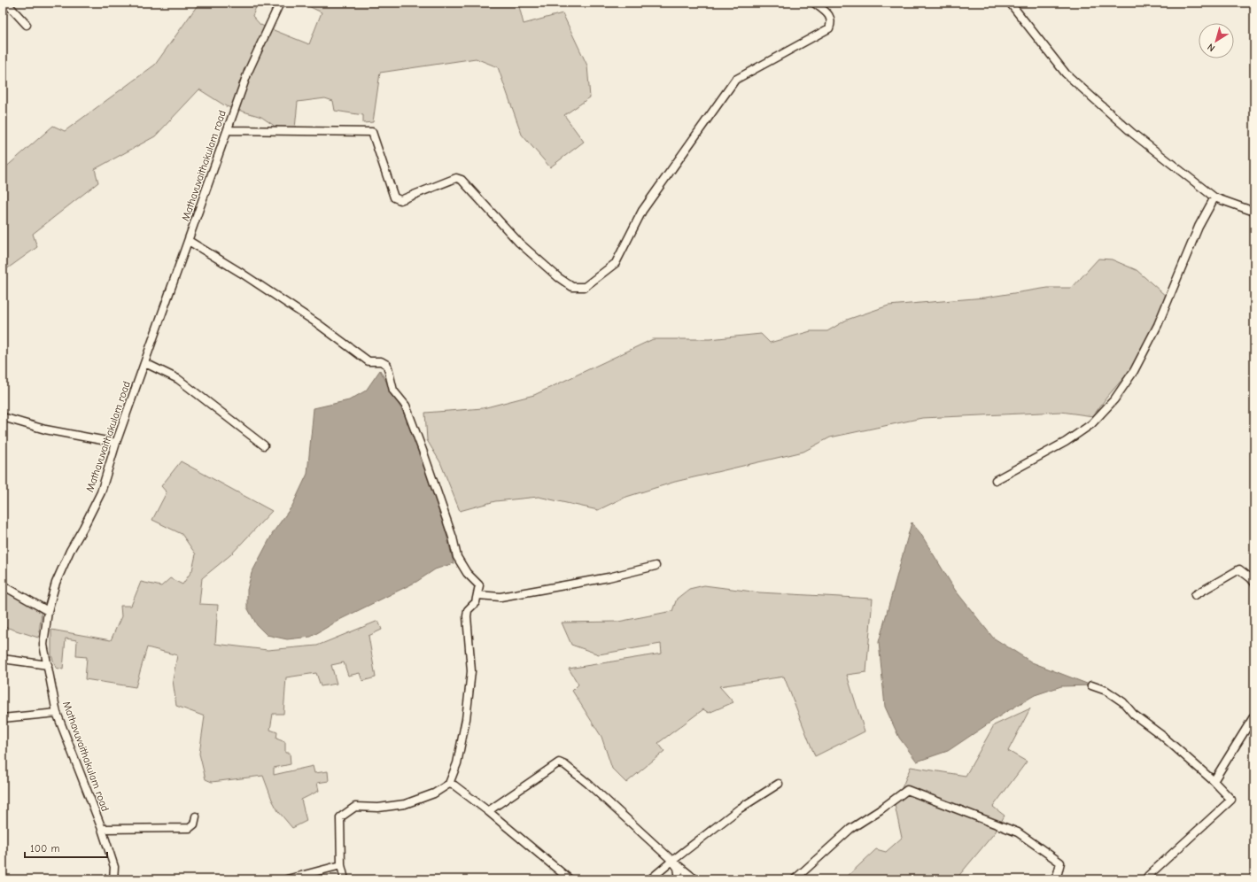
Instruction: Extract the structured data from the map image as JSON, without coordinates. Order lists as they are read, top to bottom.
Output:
{
  "streets": {
    "street": ["Mathavuvaithakulam road"]
  },
  "scale_bar": "100 m",
  "north": "bottom left"
}
